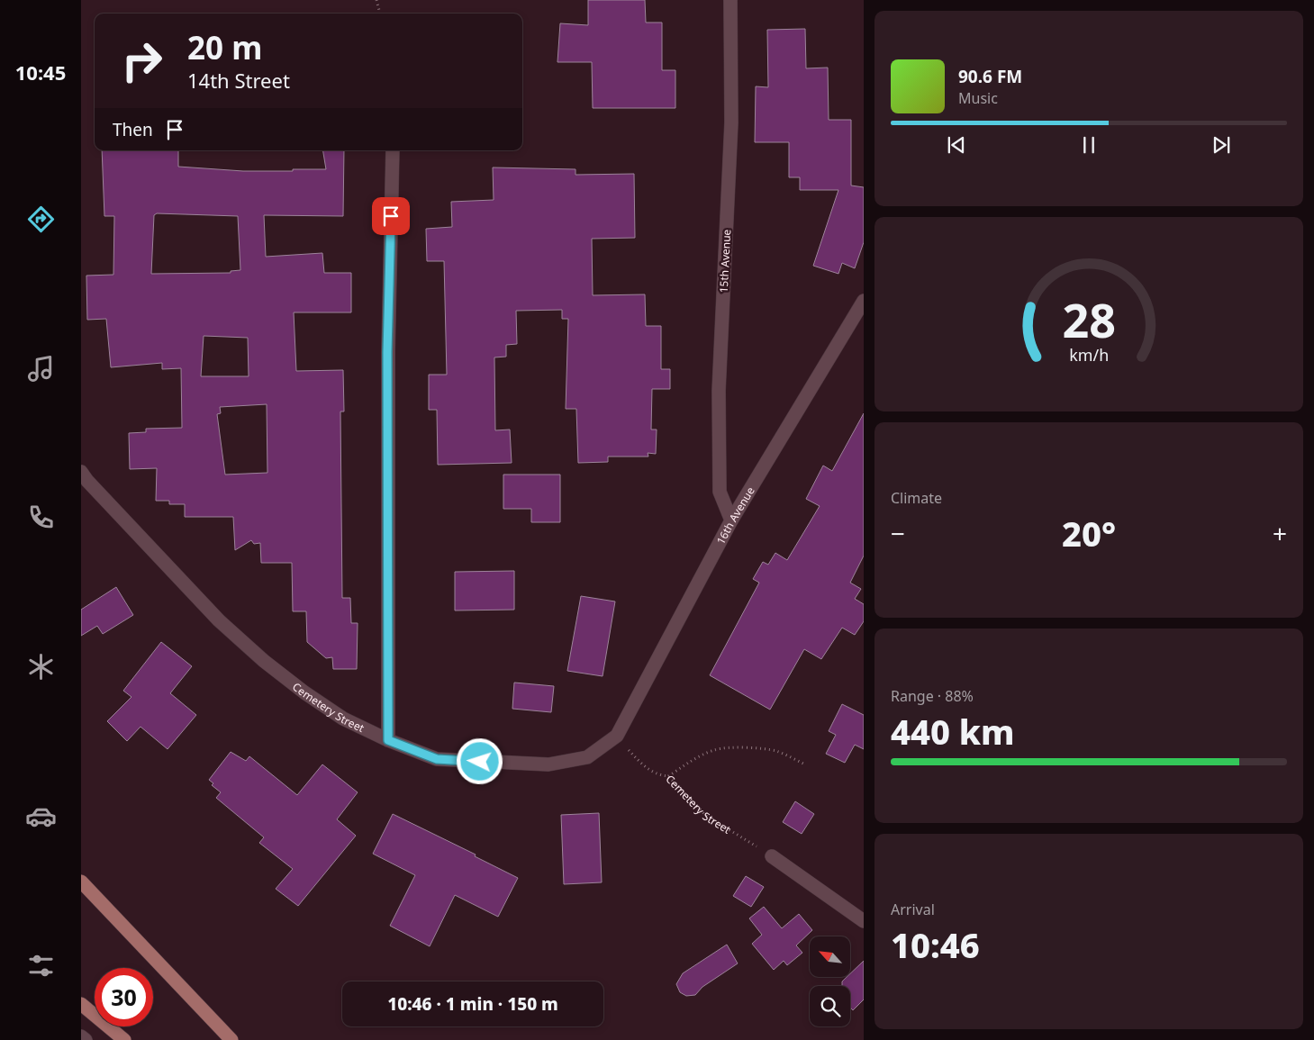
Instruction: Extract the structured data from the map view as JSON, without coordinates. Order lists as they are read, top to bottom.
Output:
{
  "streets": {
    "street": ["15th Avenue", "16th Avenue", "Cemetery Street"]
  },
  "crossings": [
    ["15th Avenue", "16th Avenue"],
    ["16th Avenue", "Cemetery Street"]
  ],
  "north": "top left",
  "page": {
    "tabs": "10:45",
    "turn": ["20 m", "14th Street"],
    "song": ["90.6 FM", "Music"],
    "then": "Then",
    "tile": [
      "Climate",
      ["Range · 88%", "440 km"],
      ["Arrival", "10:46"]
    ],
    "heat": ["−", "20°", "+"],
    "limit": "30",
    "trip": "10:46 · 1 min · 150 m",
    "gauge": ["28", "km/h"]
  }
}
